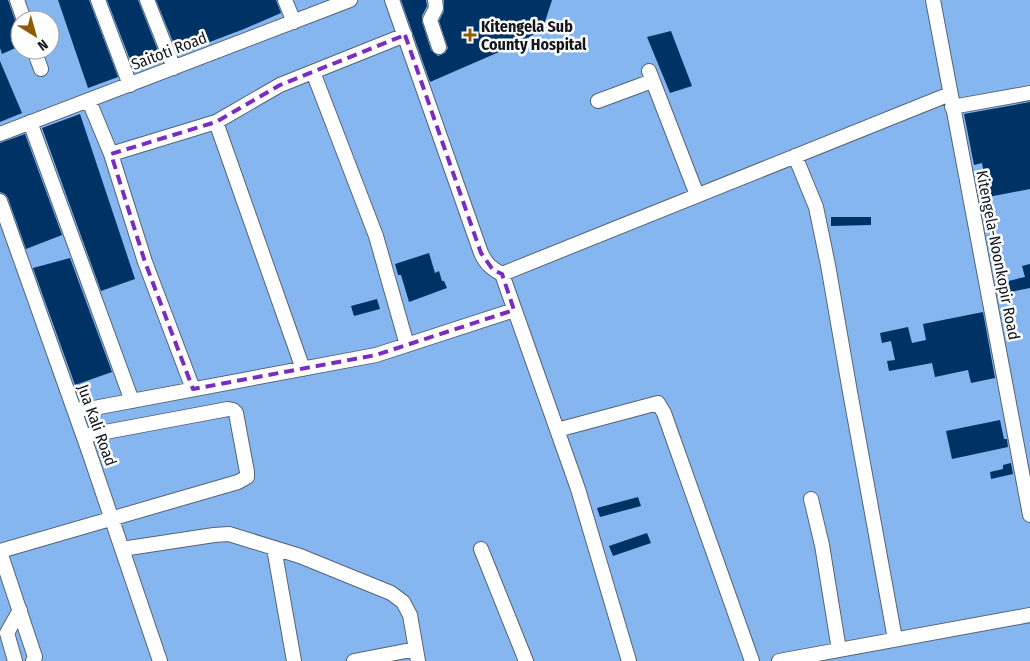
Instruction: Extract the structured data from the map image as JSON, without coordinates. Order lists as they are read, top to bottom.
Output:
{
  "streets": {
    "street": ["Saitoti Road", "Kitengela-Noonkopir Road", "Jua Kali Road"]
  },
  "places": {
    "health": ["Kitengela Sub County Hospital"]
  },
  "north": "bottom right"
}
